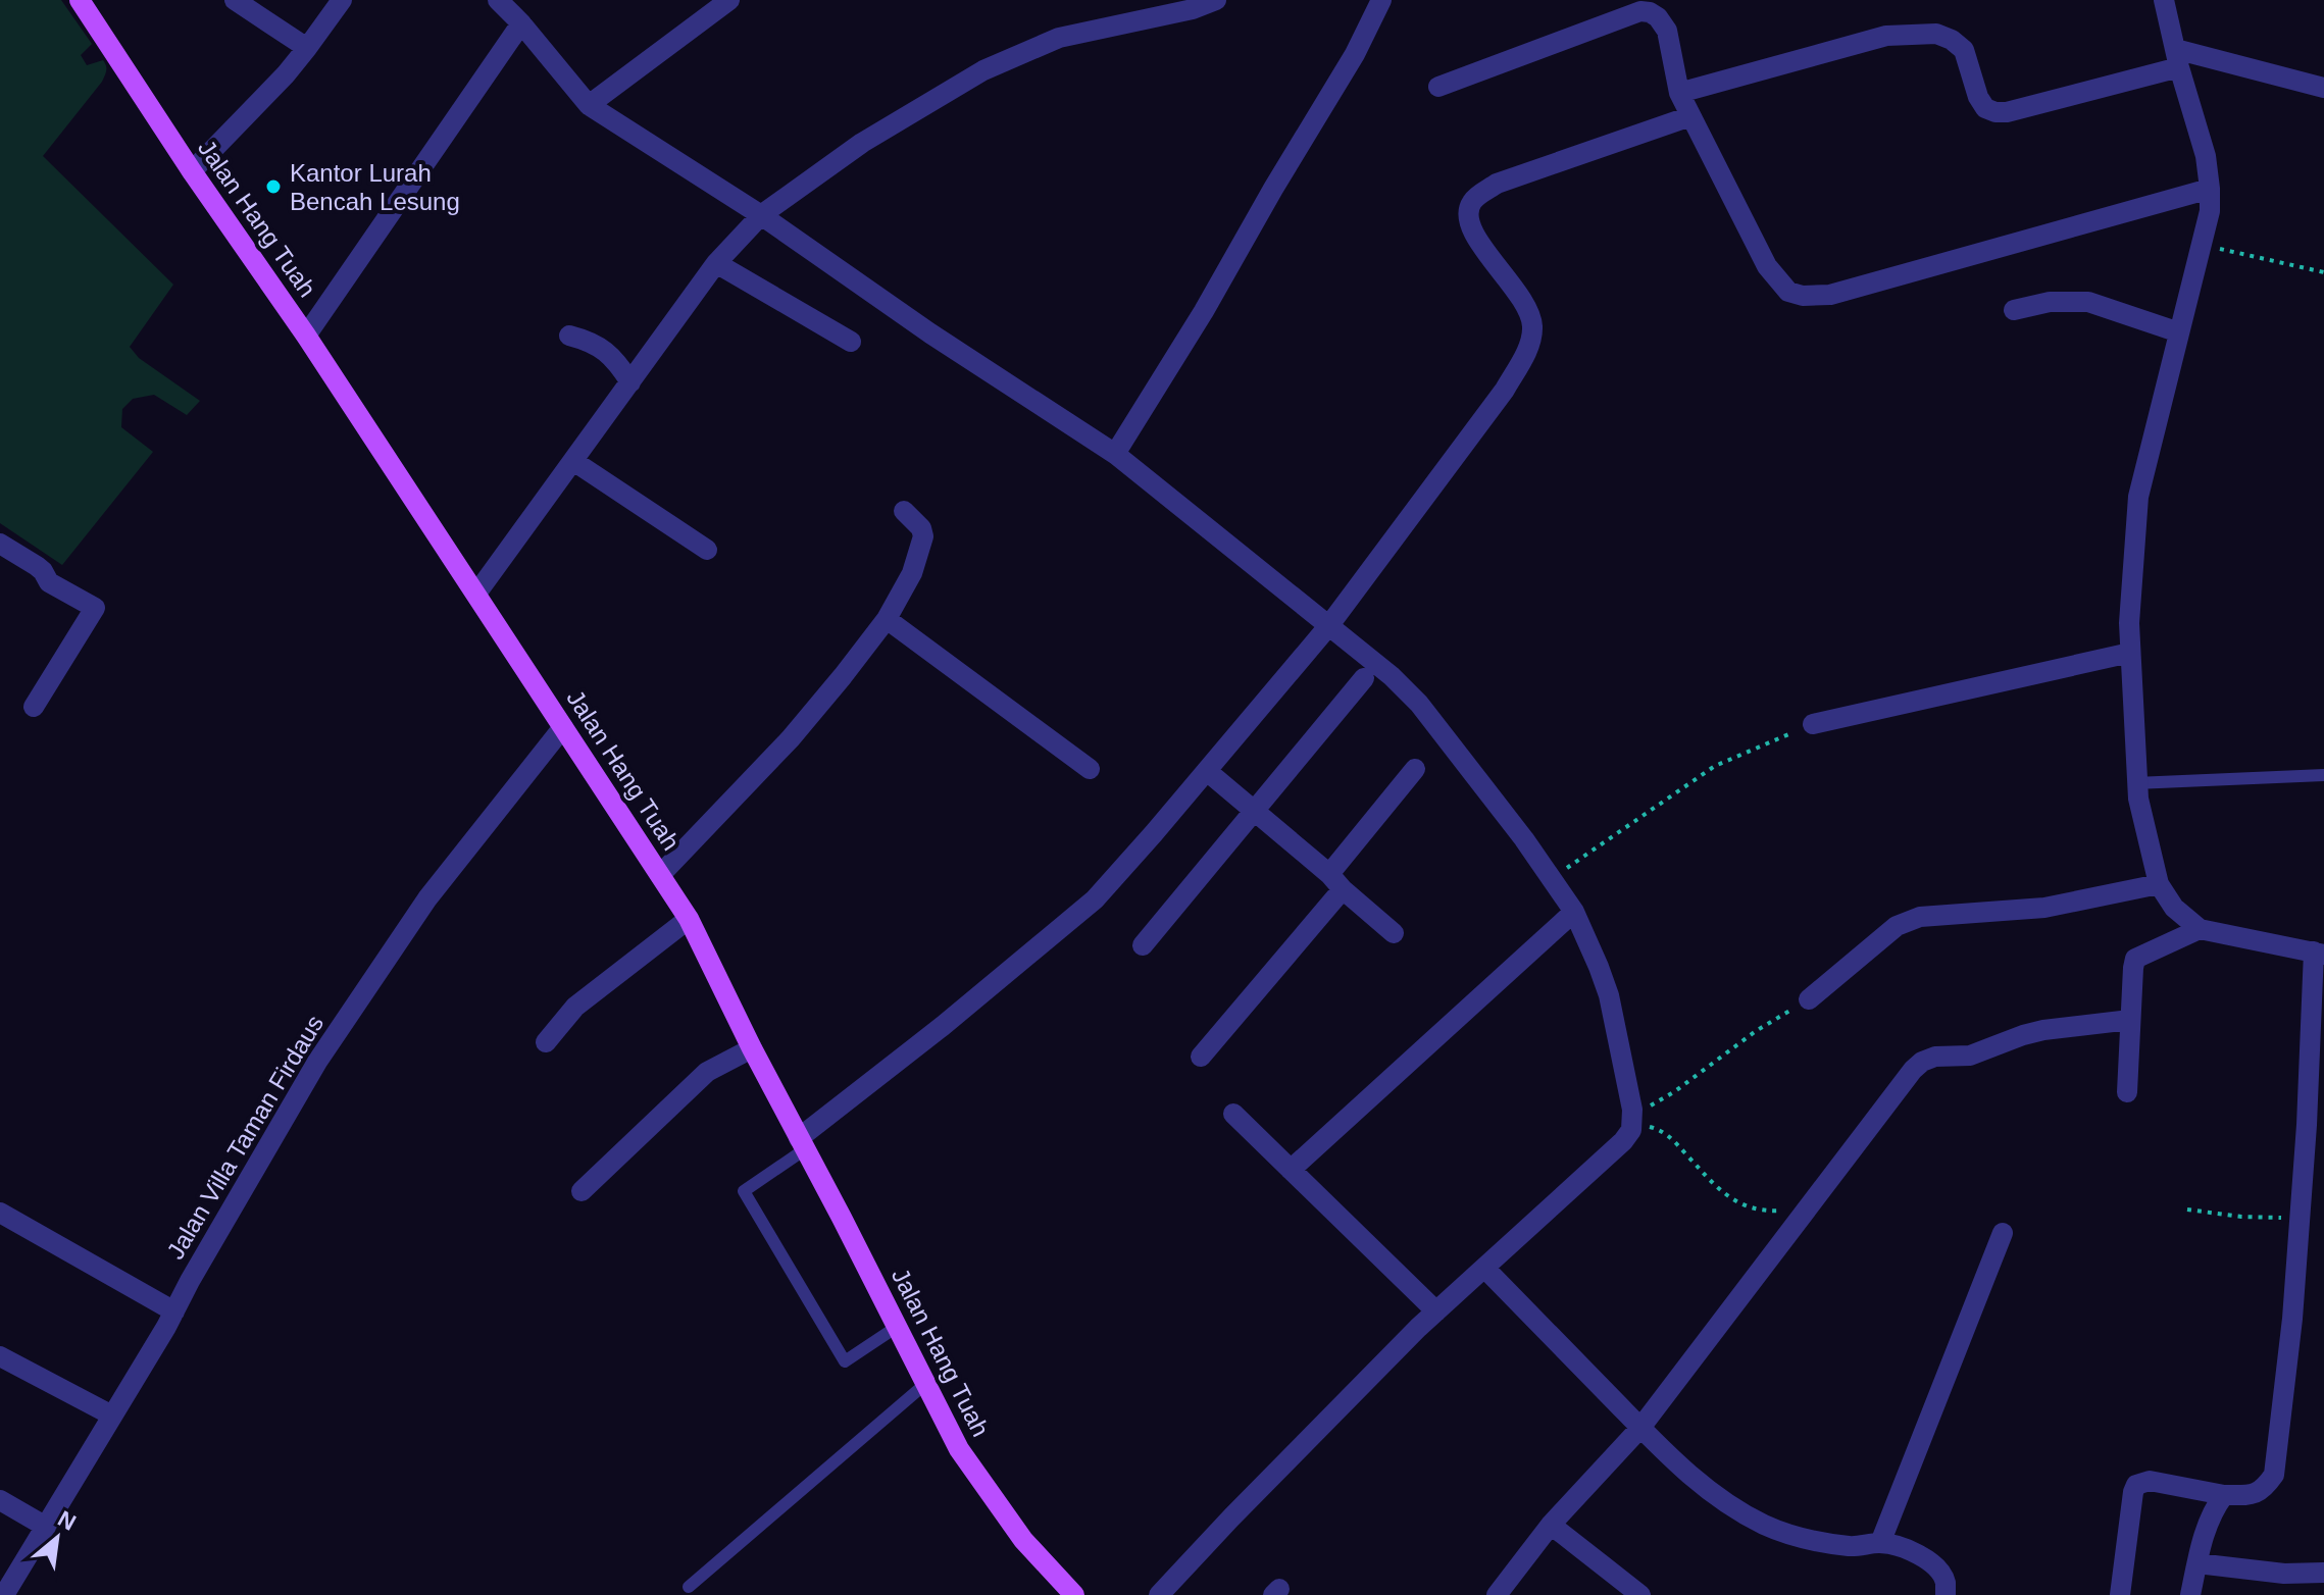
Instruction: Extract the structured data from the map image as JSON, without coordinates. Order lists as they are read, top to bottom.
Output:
{
  "streets": {
    "main road": ["Jalan Hang Tuah"],
    "street": ["Jalan Villa Taman Firdaus"]
  },
  "crossings": [
    ["Jalan Hang Tuah", "Jalan Villa Taman Firdaus"]
  ],
  "places": ["Kantor Lurah Bencah Lesung"],
  "north": "top right"
}
